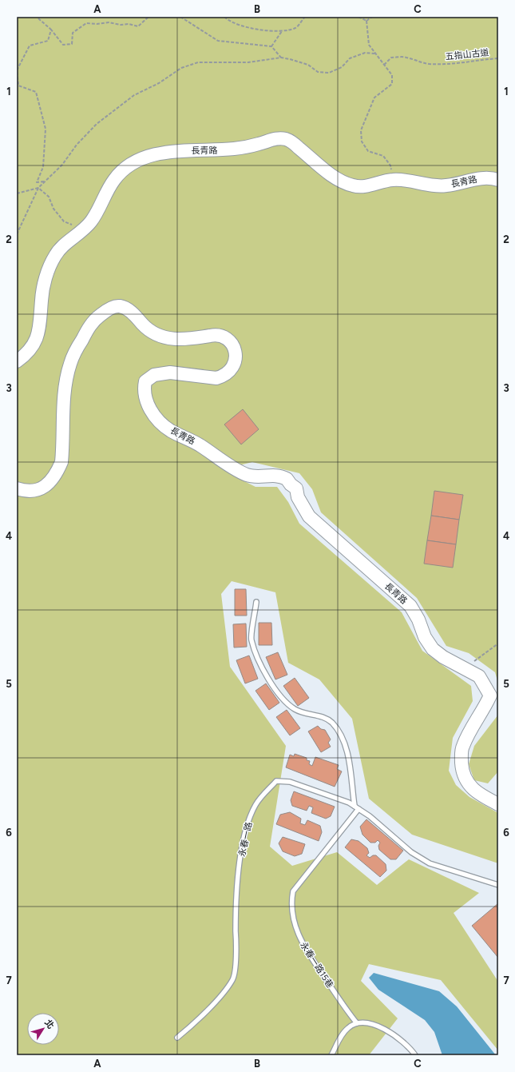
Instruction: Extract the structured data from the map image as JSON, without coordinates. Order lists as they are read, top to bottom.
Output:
{
  "streets": {
    "street": ["長青路"],
    "lane": ["永春一路", "永春一路15巷"],
    "path": ["五指山古道"]
  },
  "crossings": [
    ["永春一路", "永春一路15巷"]
  ],
  "north": "top right",
  "grid": {
    "columns": ["A", "B", "C"],
    "rows": [
      "1",
      "2",
      "3",
      "4",
      "5",
      "6",
      "7"
    ]
  }
}
